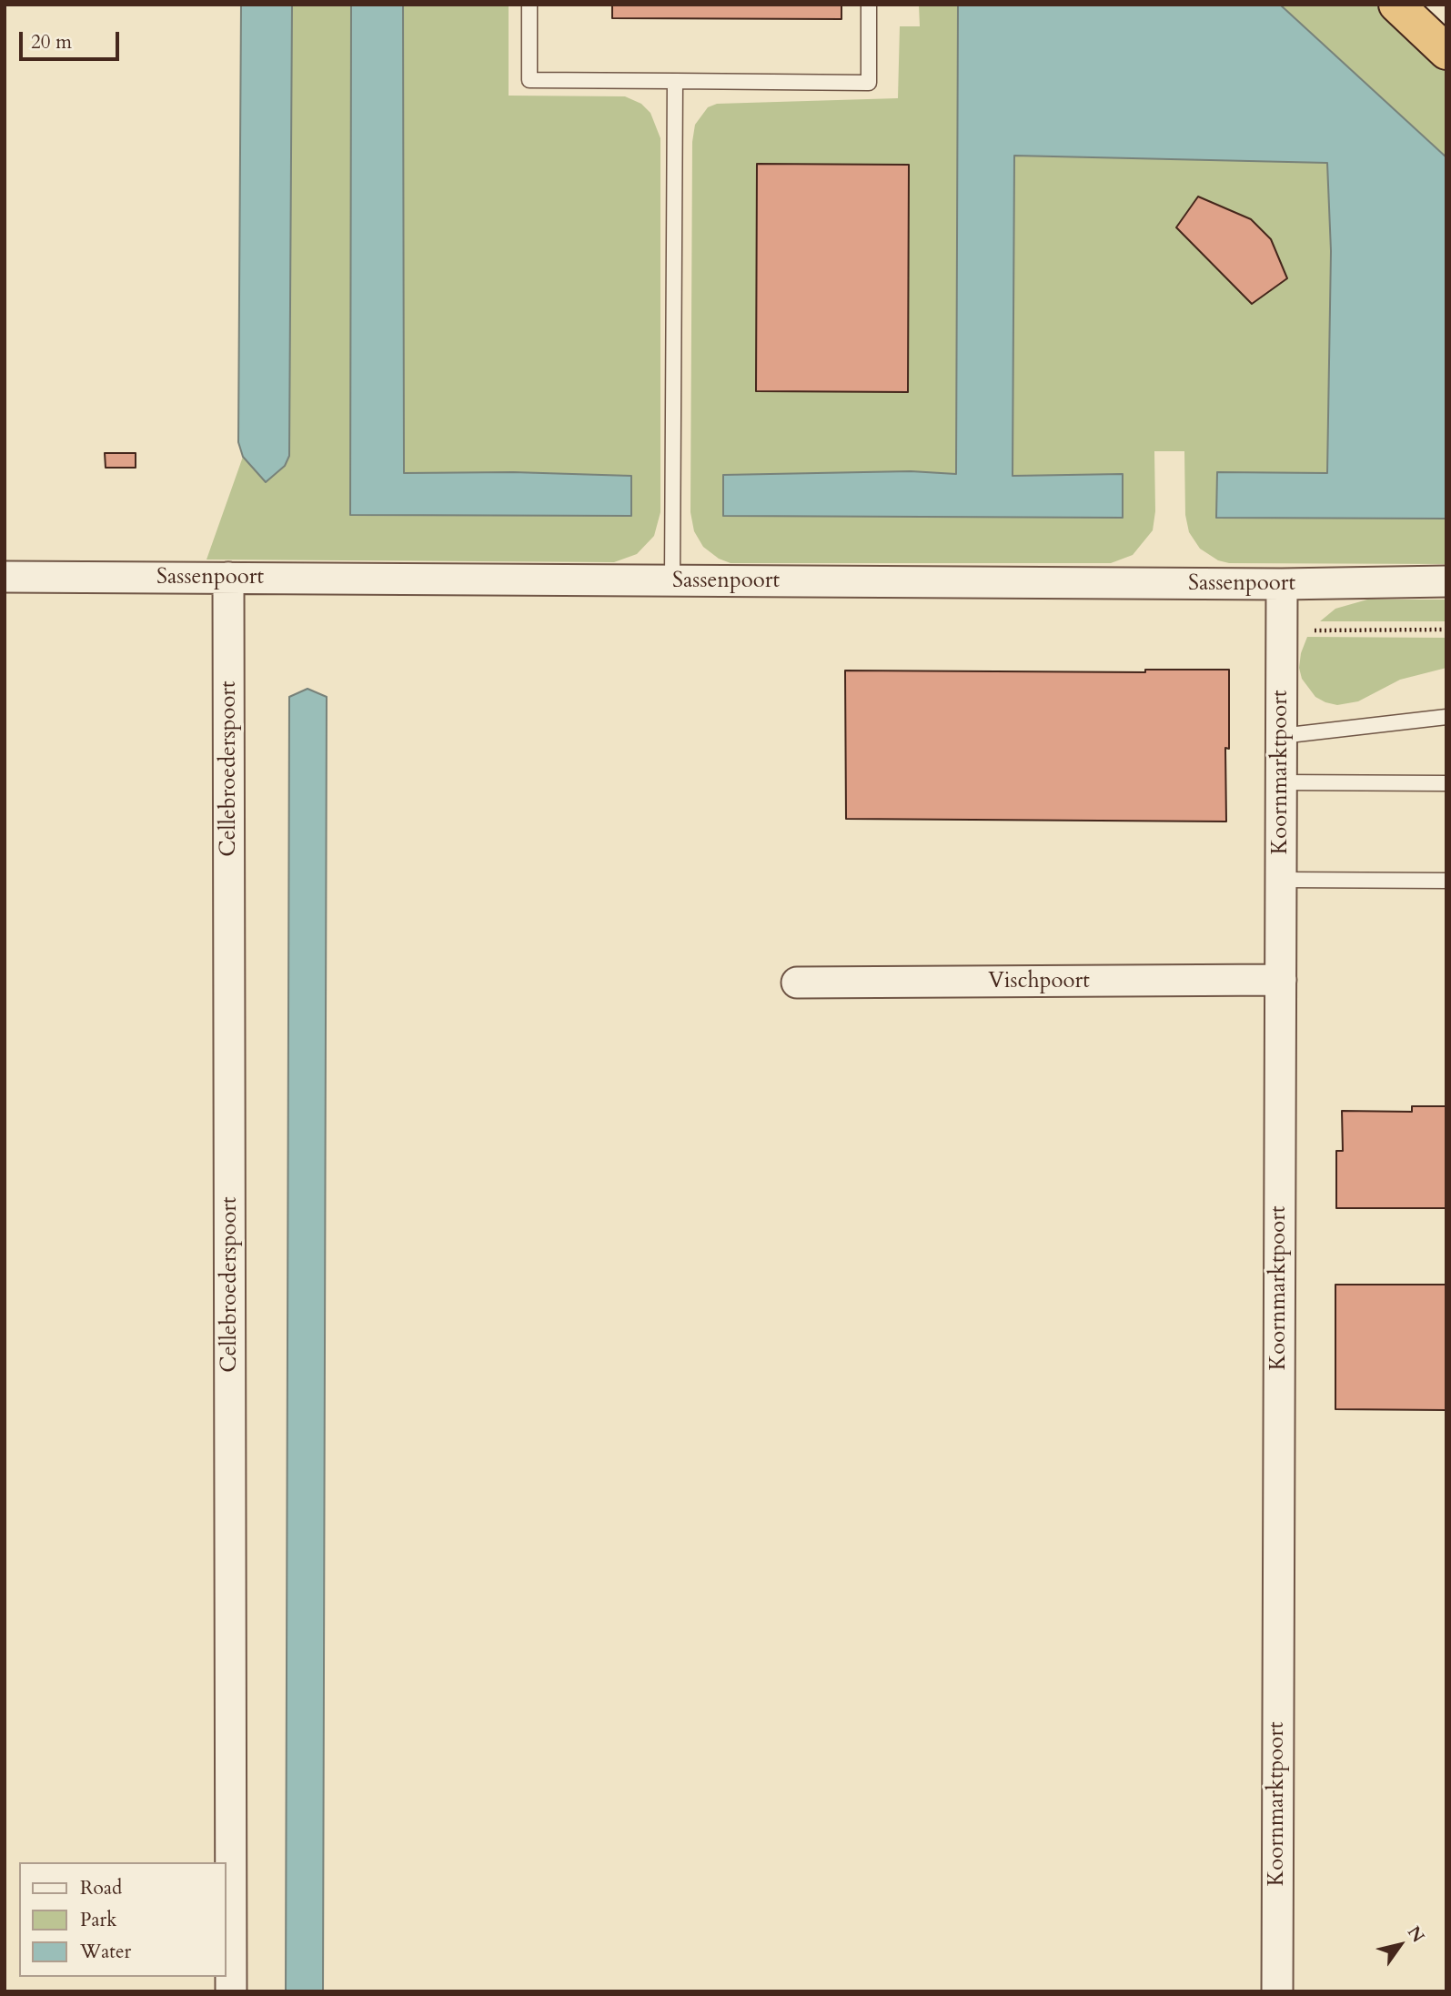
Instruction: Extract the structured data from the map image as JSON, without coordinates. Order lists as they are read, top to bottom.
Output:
{
  "streets": {
    "street": [
      "Sassenpoort",
      "Cellebroederspoort",
      "Koornmarktpoort",
      "Vischpoort"
    ]
  },
  "crossings": [
    ["Sassenpoort", "Cellebroederspoort"],
    ["Sassenpoort", "Koornmarktpoort"],
    ["Koornmarktpoort", "Vischpoort"]
  ],
  "legend": ["Road", "Park", "Water"],
  "scale_bar": "20 m",
  "north": "top right"
}
